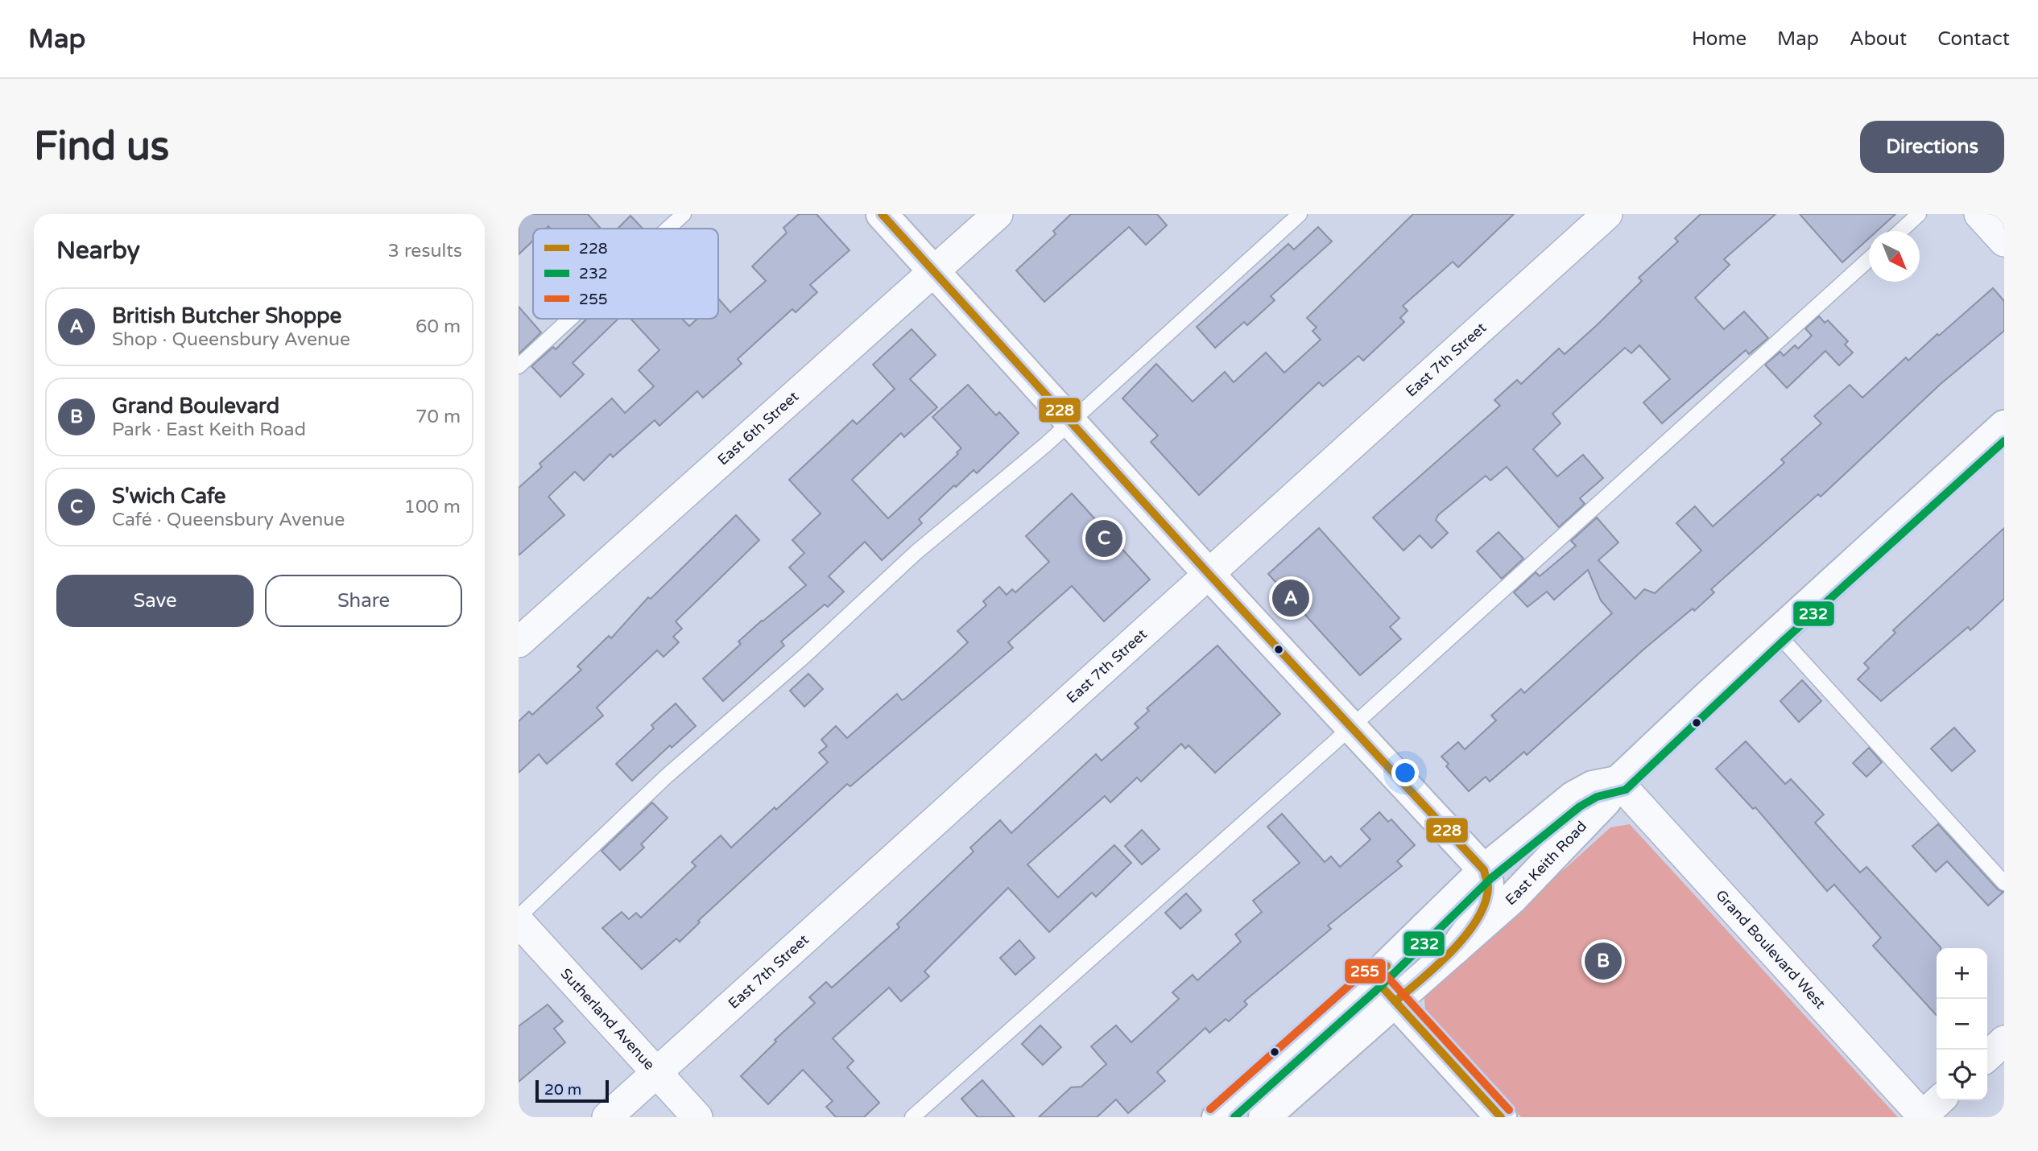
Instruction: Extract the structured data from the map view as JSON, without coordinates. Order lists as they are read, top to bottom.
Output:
{
  "streets": {
    "street": [
      "East 7th Street",
      "East 6th Street",
      "East Keith Road",
      "Grand Boulevard West",
      "Sutherland Avenue"
    ]
  },
  "crossings": [
    ["East 7th Street", "Sutherland Avenue"],
    ["East Keith Road", "Grand Boulevard West"]
  ],
  "lines": ["transit line 228", "transit line 232", "transit line 255"],
  "legend": ["228", "232", "255"],
  "scale_bar": "20 m",
  "north": "bottom right",
  "page": {
    "header": "Map",
    "nav": [
      "Home",
      "Map",
      "About",
      "Contact"
    ],
    "buttons": [
      "Directions",
      ["Save", "Share"]
    ],
    "title": "Find us",
    "heading": ["Nearby", "3 results"],
    "list": [
      {
        "mark": "A",
        "name": "British Butcher Shoppe",
        "note": "Shop · Queensbury Avenue",
        "value": "60 m"
      },
      {
        "mark": "B",
        "name": "Grand Boulevard",
        "note": "Park · East Keith Road",
        "value": "70 m"
      },
      {
        "mark": "C",
        "name": "S'wich Cafe",
        "note": "Café · Queensbury Avenue",
        "value": "100 m"
      }
    ],
    "pins": ["C", "A", "B"],
    "map_buttons": ["+", "−"],
    "scale": "20 m"
  }
}
